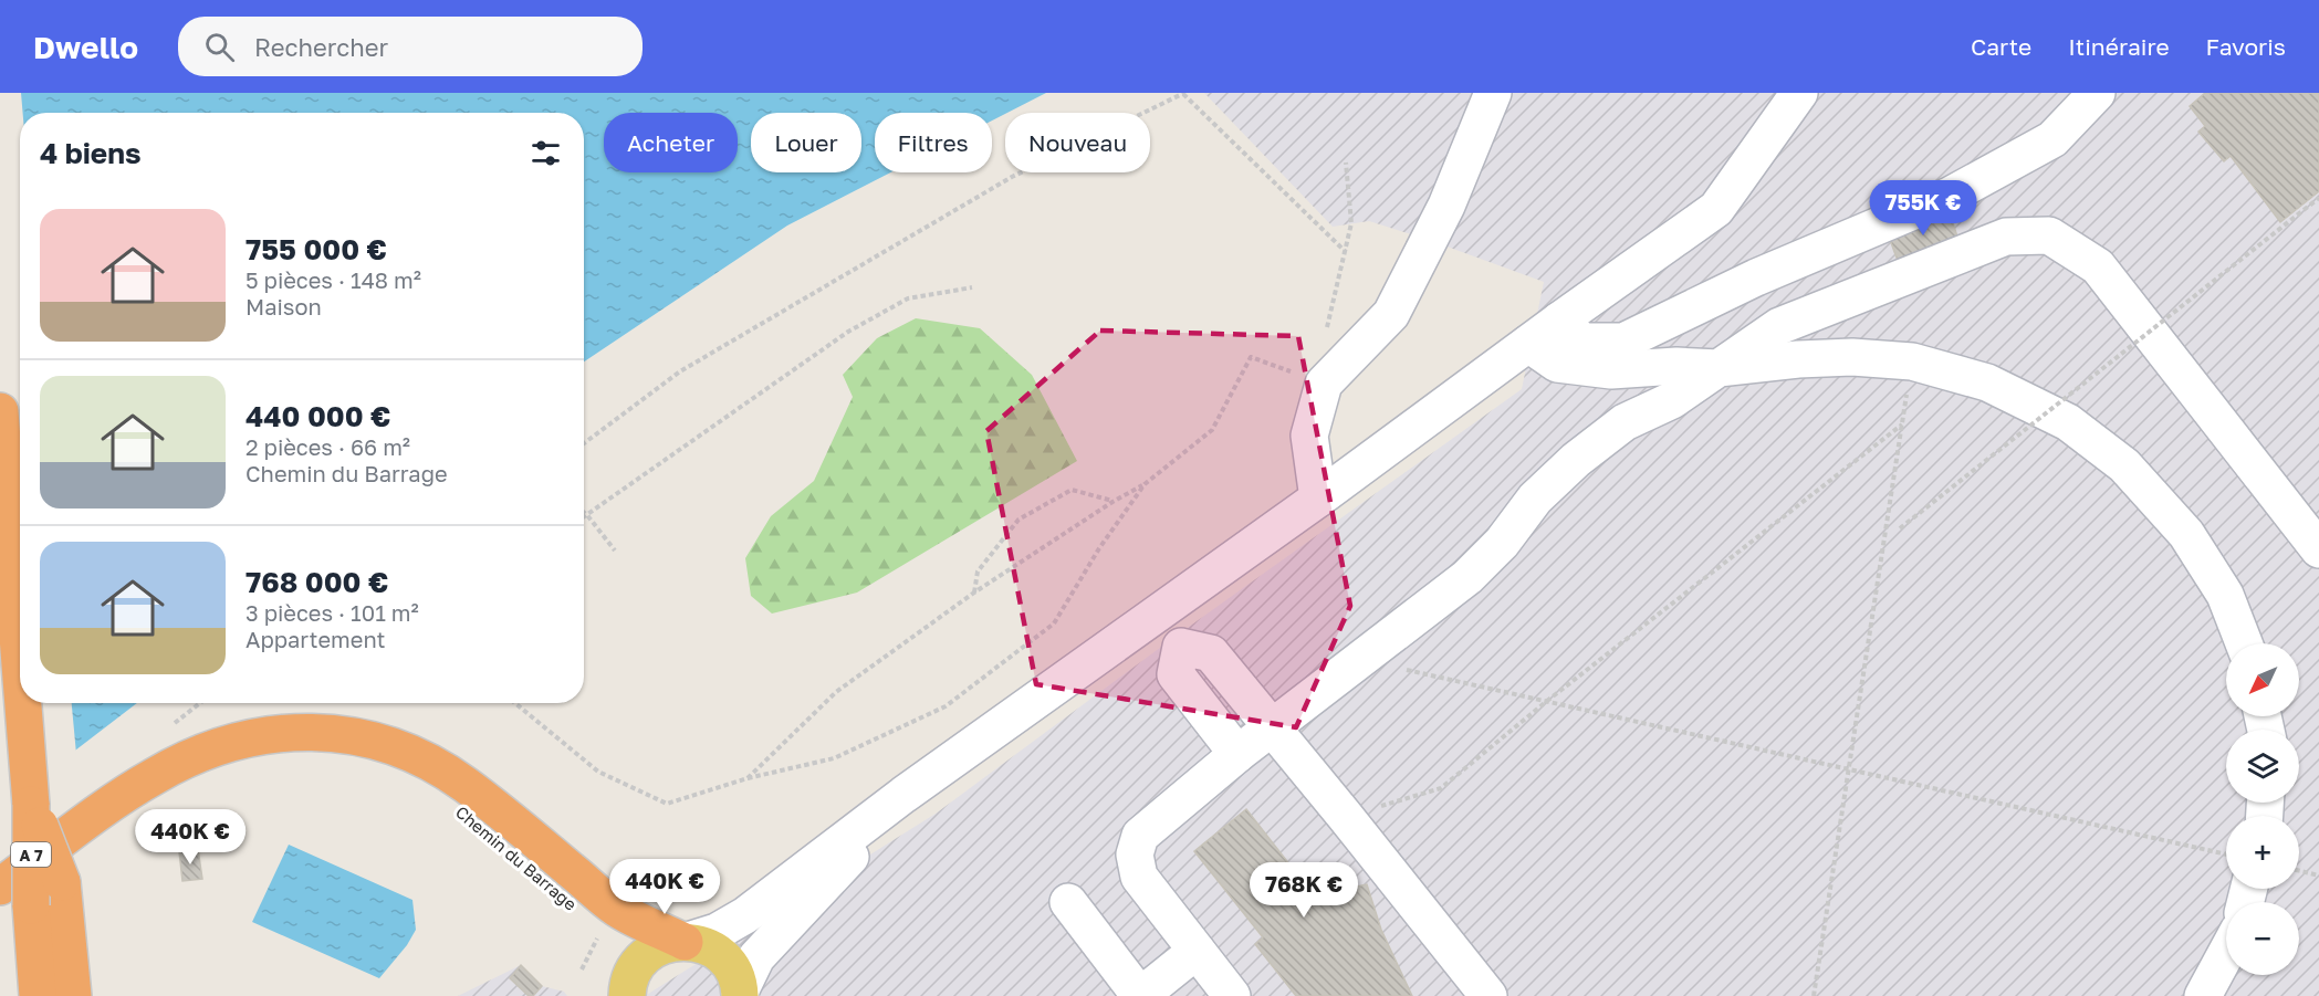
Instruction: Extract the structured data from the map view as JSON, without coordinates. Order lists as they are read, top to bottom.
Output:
{
  "streets": {
    "highway": ["A 7"]
  },
  "north": "bottom left",
  "page": {
    "header": "Dwello",
    "search": "Rechercher",
    "nav": ["Carte", "Itinéraire", "Favoris"],
    "chip": [
      "Acheter",
      "Louer",
      "Filtres",
      "Nouveau"
    ],
    "heading": "4 biens",
    "price": [
      "755K €",
      "440K €",
      "440K €",
      "768K €"
    ],
    "list": [
      {
        "name": "755 000 €",
        "note": "5 pièces · 148 m² · Maison"
      },
      {
        "name": "440 000 €",
        "note": "2 pièces · 66 m² · Chemin du Barrage"
      },
      {
        "name": "768 000 €",
        "note": "3 pièces · 101 m² · Appartement"
      }
    ],
    "map_buttons": ["+", "−"]
  }
}
